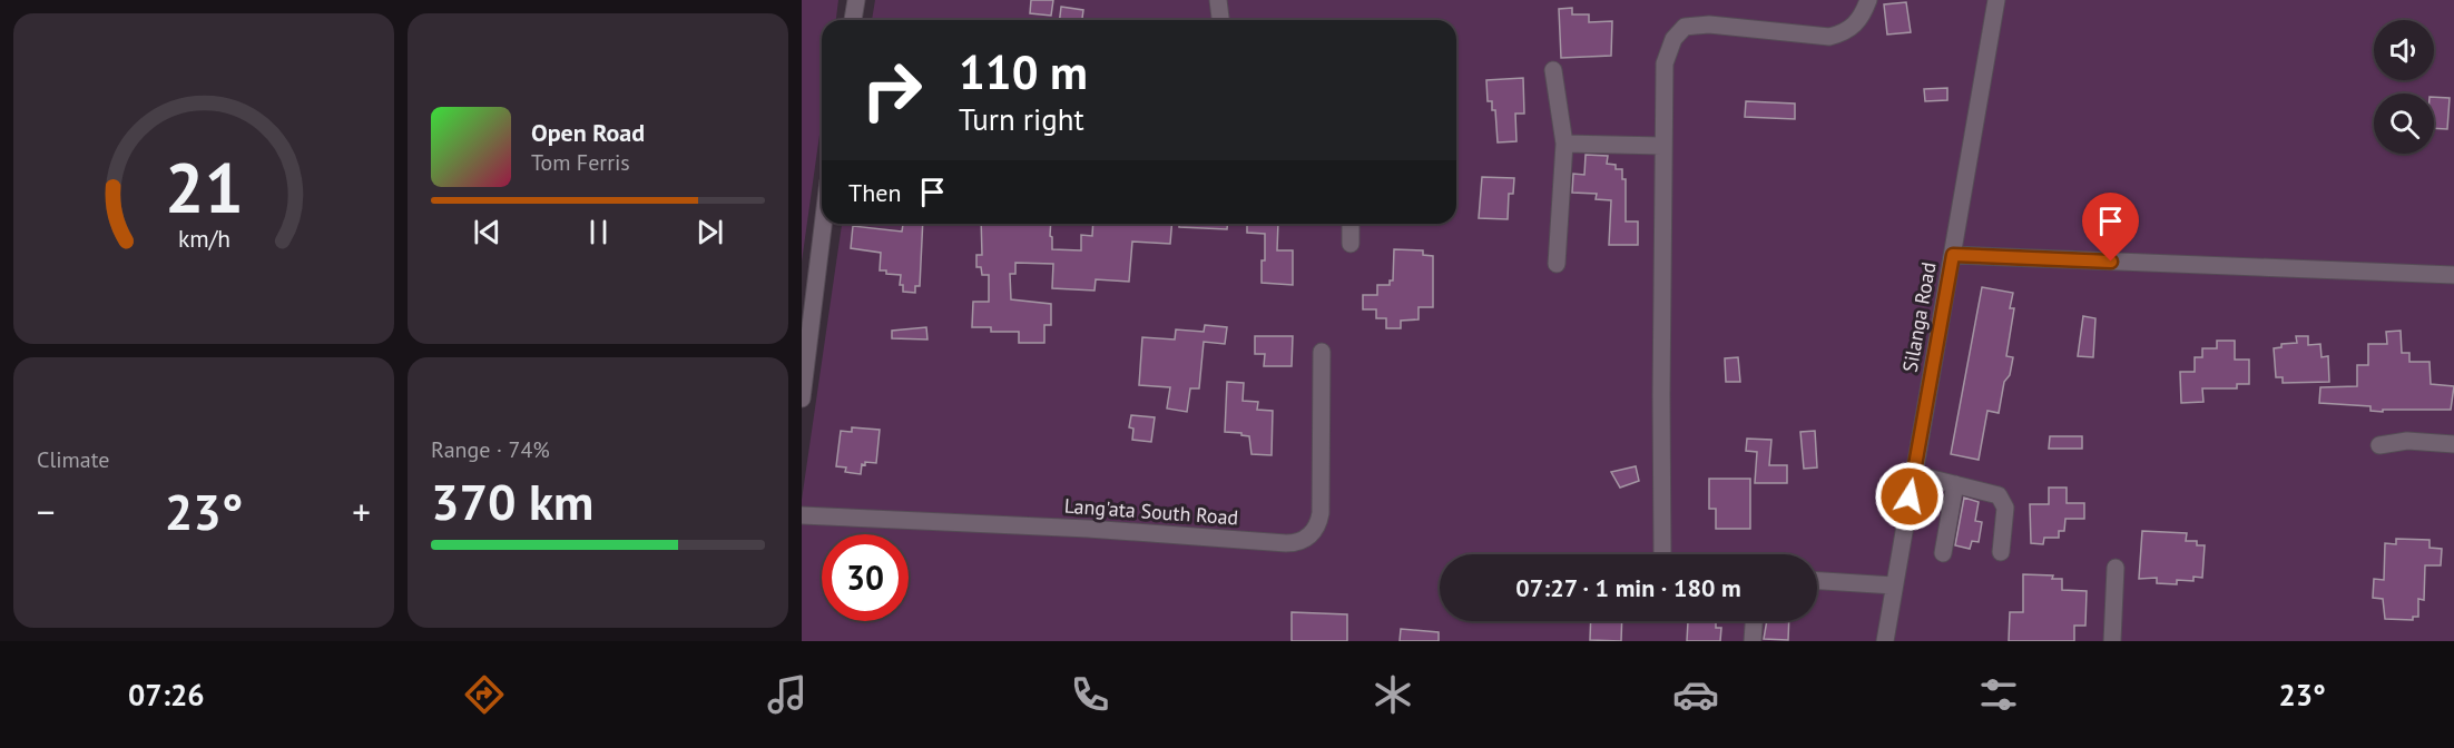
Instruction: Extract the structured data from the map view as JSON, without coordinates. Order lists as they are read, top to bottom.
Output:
{
  "streets": {
    "street": ["Silanga Road", "Lang'ata South Road"]
  },
  "page": {
    "turn": ["110 m", "Turn right"],
    "song": ["Open Road", "Tom Ferris"],
    "then": "Then",
    "tile": [
      "Climate",
      ["Range · 74%", "370 km"]
    ],
    "heat": ["−", "23°", "+"],
    "limit": "30",
    "trip": "07:27 · 1 min · 180 m",
    "tabs": ["07:26", "23°"],
    "gauge": ["21", "km/h"]
  }
}
